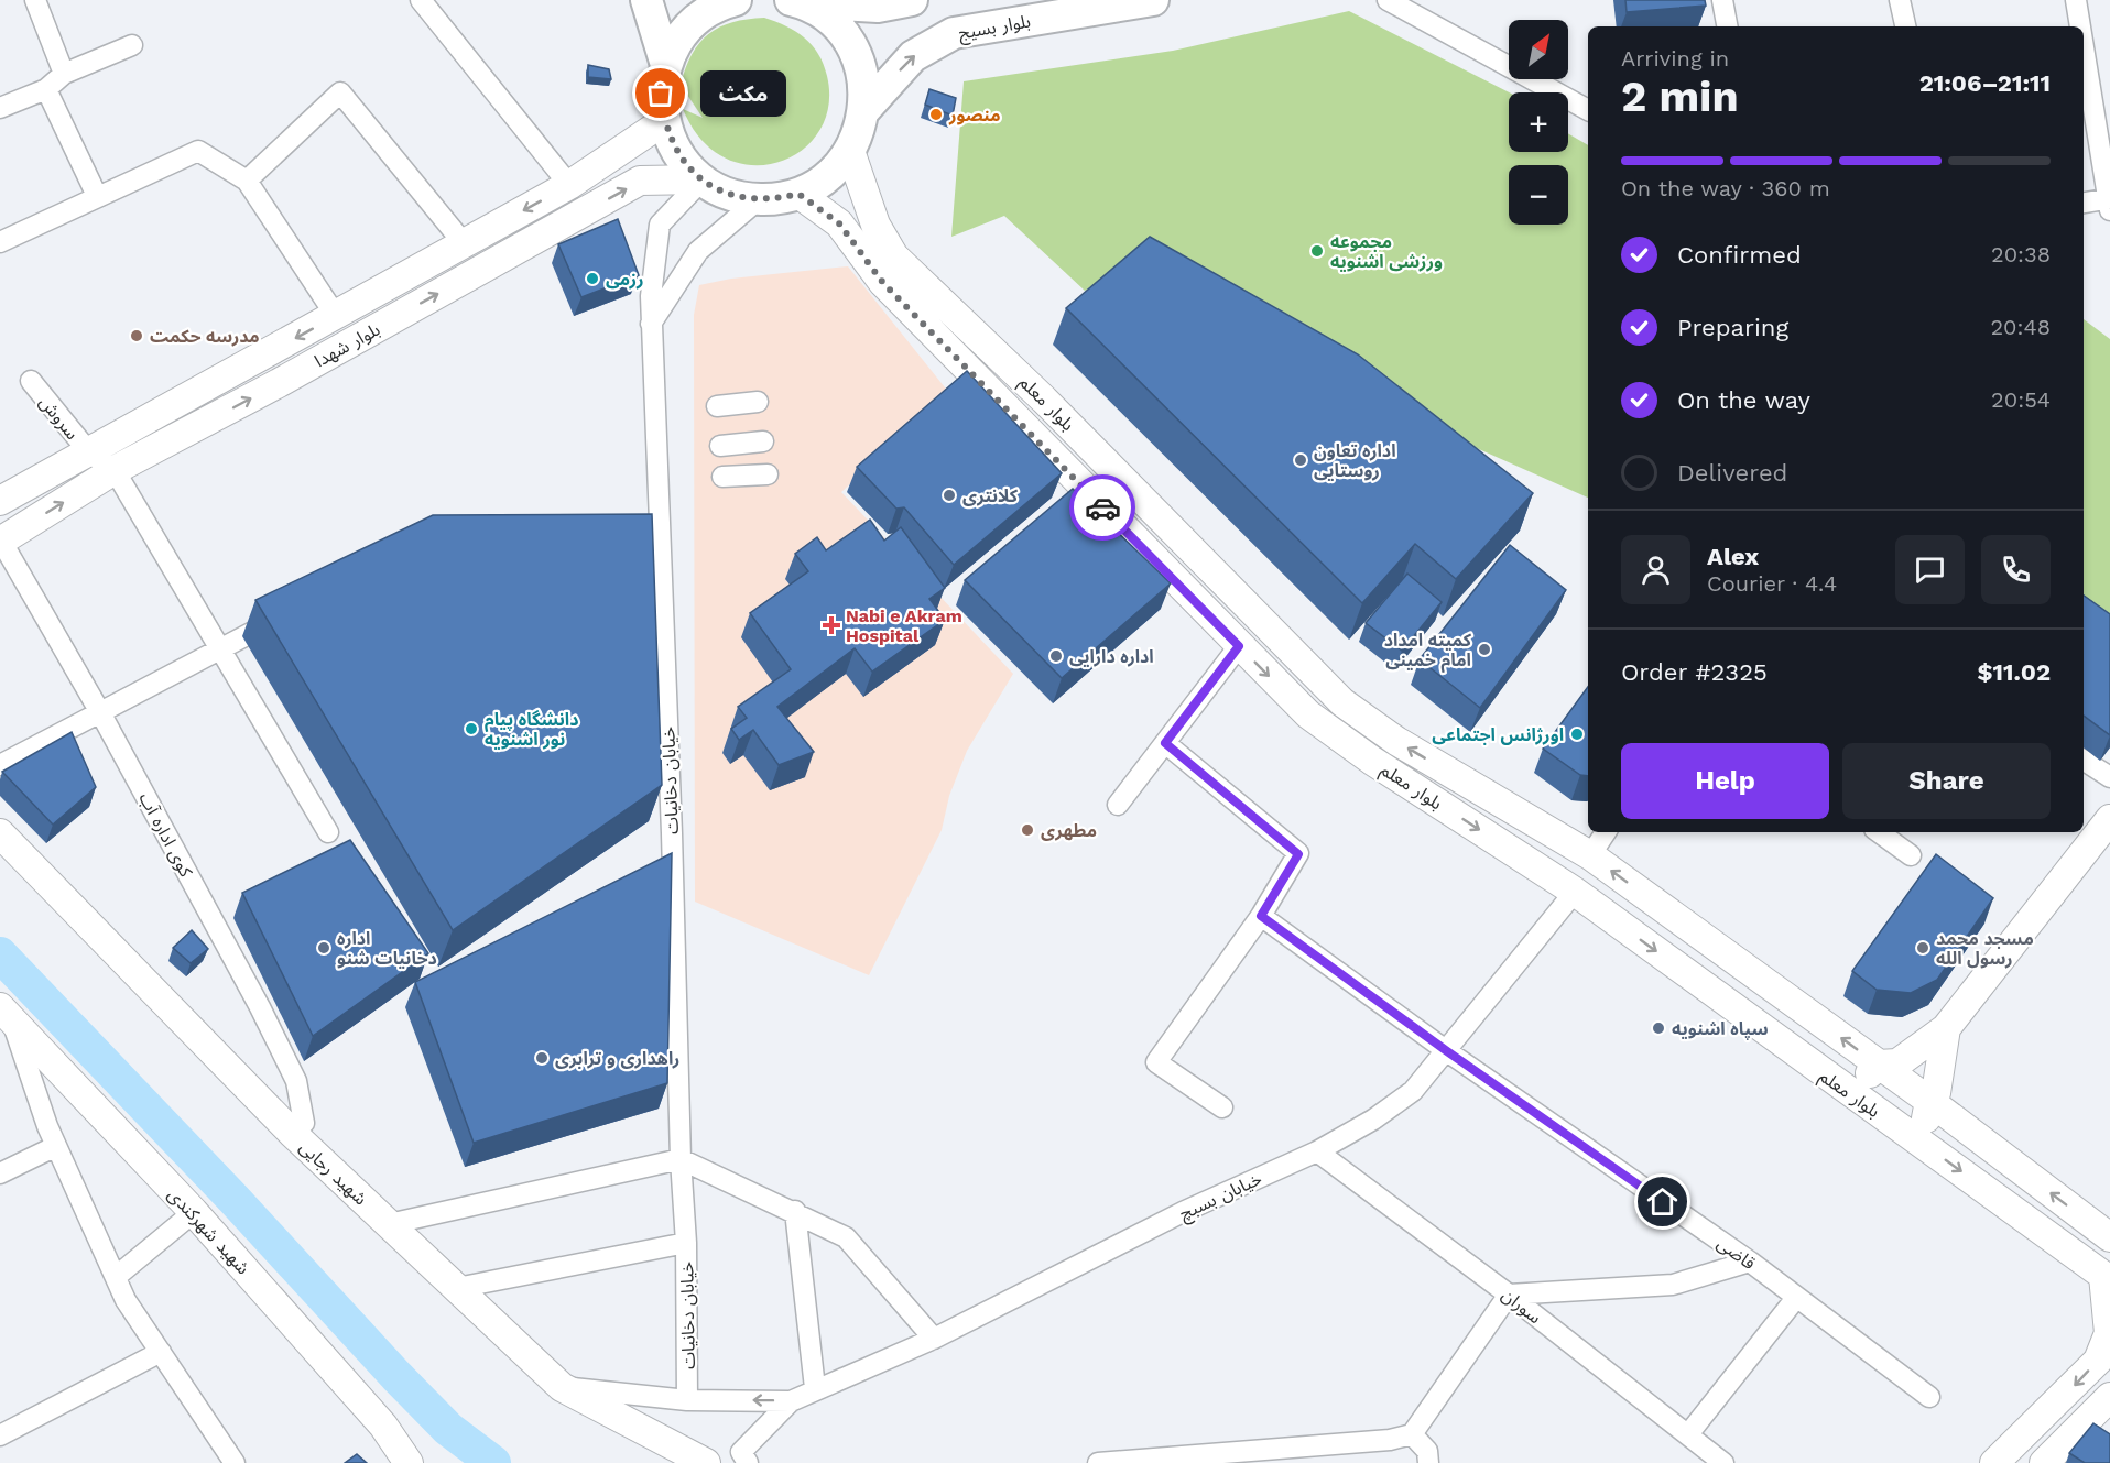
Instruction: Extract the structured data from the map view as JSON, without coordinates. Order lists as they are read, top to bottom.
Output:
{
  "streets": {
    "main road": [
      "بلوار بسیج",
      "بلوار شهدا",
      "بلوار معلم",
      "شهید رجایی",
      "شهید شهرکندی"
    ],
    "street": [
      "سروش",
      "خیابان دخانیات",
      "کوی اداره آب",
      "خیابان بسبچ",
      "قاضی",
      "سوران"
    ]
  },
  "crossings": [
    ["بلوار شهدا", "سروش"],
    ["بلوار شهدا", "خیابان دخانیات"],
    ["بلوار شهدا", "کوی اداره آب"],
    ["بلوار معلم", "خیابان بسبچ"],
    ["کوی اداره آب", "شهید رجایی"],
    ["خیابان بسبچ", "قاضی"],
    ["خیابان بسبچ", "سوران"]
  ],
  "places": {
    "other": [
      "مکث",
      "منصور",
      "مجموعه ورزشی اشنویه",
      "رزمی",
      "مدرسه حکمت",
      "اداره تعاون روستایی",
      "کلانتری",
      "کمیته امداد امام خمینی",
      "اداره دارایی",
      "دانشگاه پیام نور اشنویه",
      "اورژانس اجتماعی",
      "مطهری",
      "اداره دخانیات شنو",
      "مسجد محمد رسول الله",
      "سپاه اشنویه",
      "راهداری و ترابری"
    ],
    "health": ["Nabi e Akram Hospital"]
  },
  "north": "top right",
  "page": {
    "map_buttons": ["+", "−"],
    "heading": ["2 min", "Arriving in", "21:06–21:11"],
    "panel": [
      "Alex",
      "Courier · 4.4",
      "Order #2325",
      "$11.02"
    ],
    "bubble": "مکث",
    "bar": "On the way · 360 m",
    "list": [
      ["Confirmed", "20:38"],
      ["Preparing", "20:48"],
      ["On the way", "20:54"],
      "Delivered"
    ],
    "buttons": ["Help", "Share"]
  }
}
